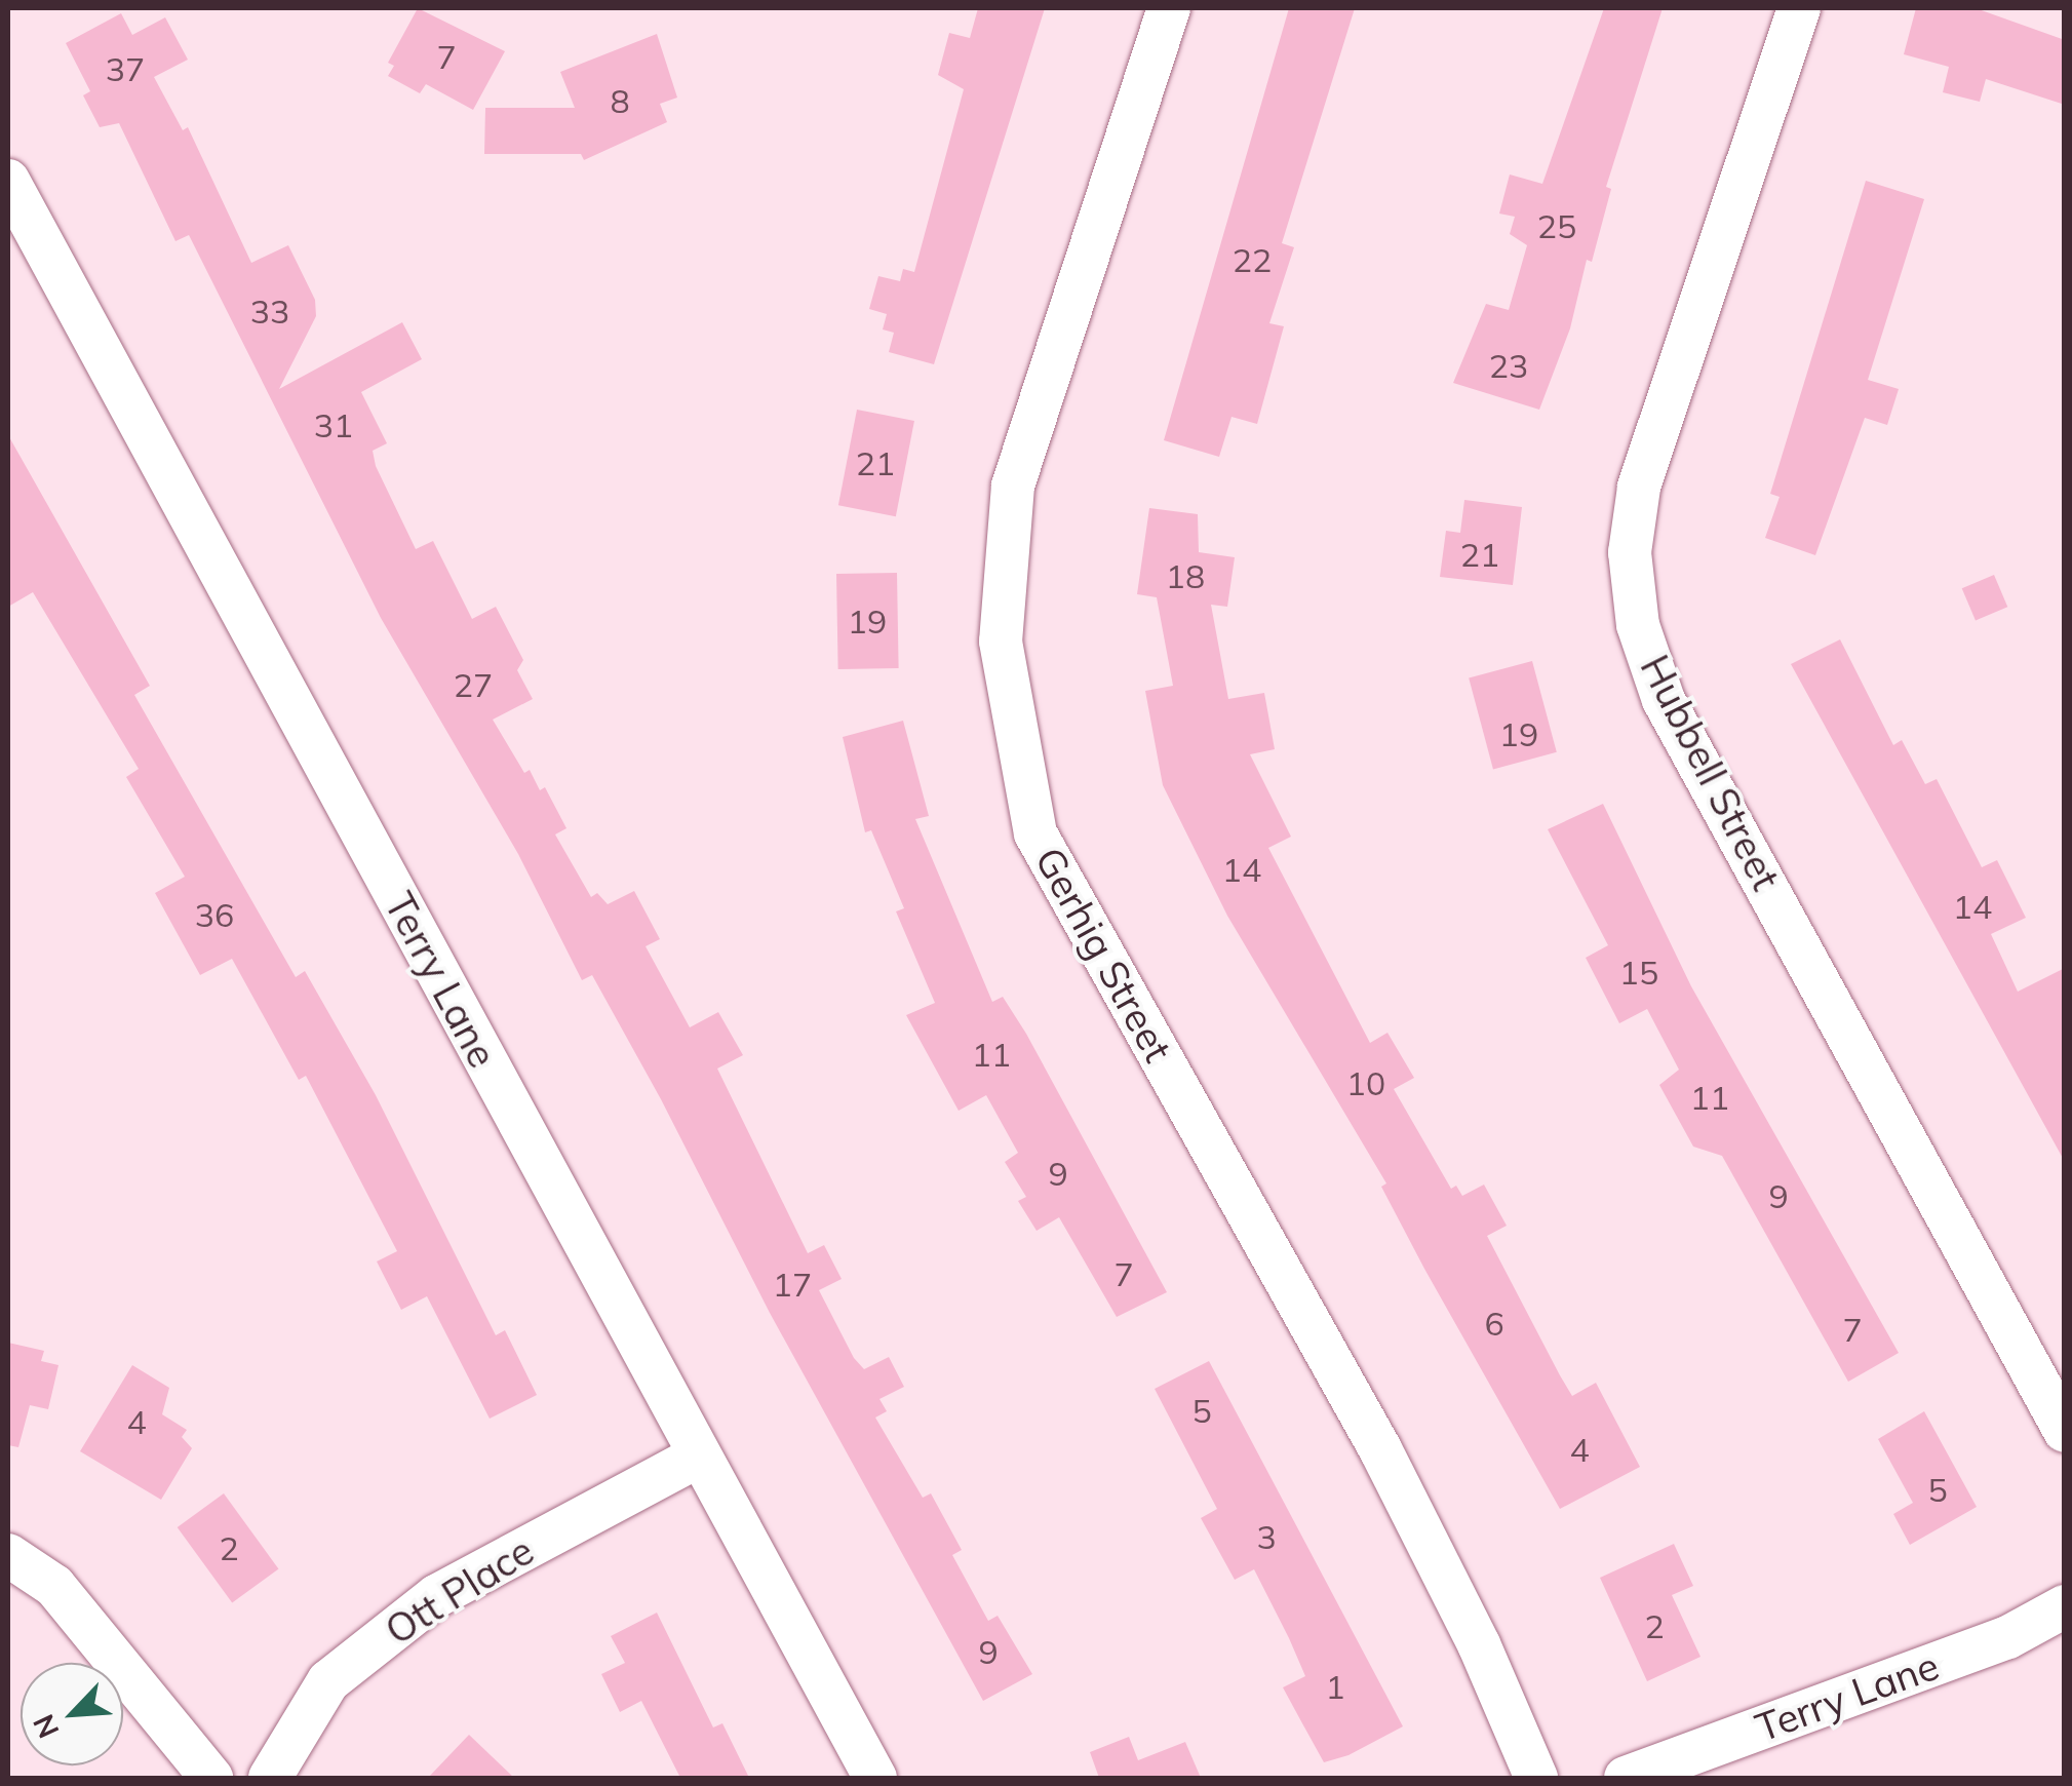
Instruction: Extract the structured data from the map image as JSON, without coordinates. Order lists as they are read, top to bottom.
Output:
{
  "streets": {
    "street": [
      "Hubbell Street",
      "Gerhig Street",
      "Terry Lane",
      "Ott Place"
    ]
  },
  "crossings": [
    ["Terry Lane", "Ott Place"]
  ],
  "house_numbers": [
    "7",
    "37",
    "8",
    "25",
    "22",
    "33",
    "23",
    "31",
    "21",
    "21",
    "18",
    "19",
    "27",
    "19",
    "14",
    "14",
    "36",
    "15",
    "11",
    "10",
    "11",
    "9",
    "9",
    "7",
    "17",
    "6",
    "7",
    "5",
    "4",
    "4",
    "5",
    "3",
    "2",
    "2",
    "9",
    "1"
  ],
  "north": "bottom left"
}
